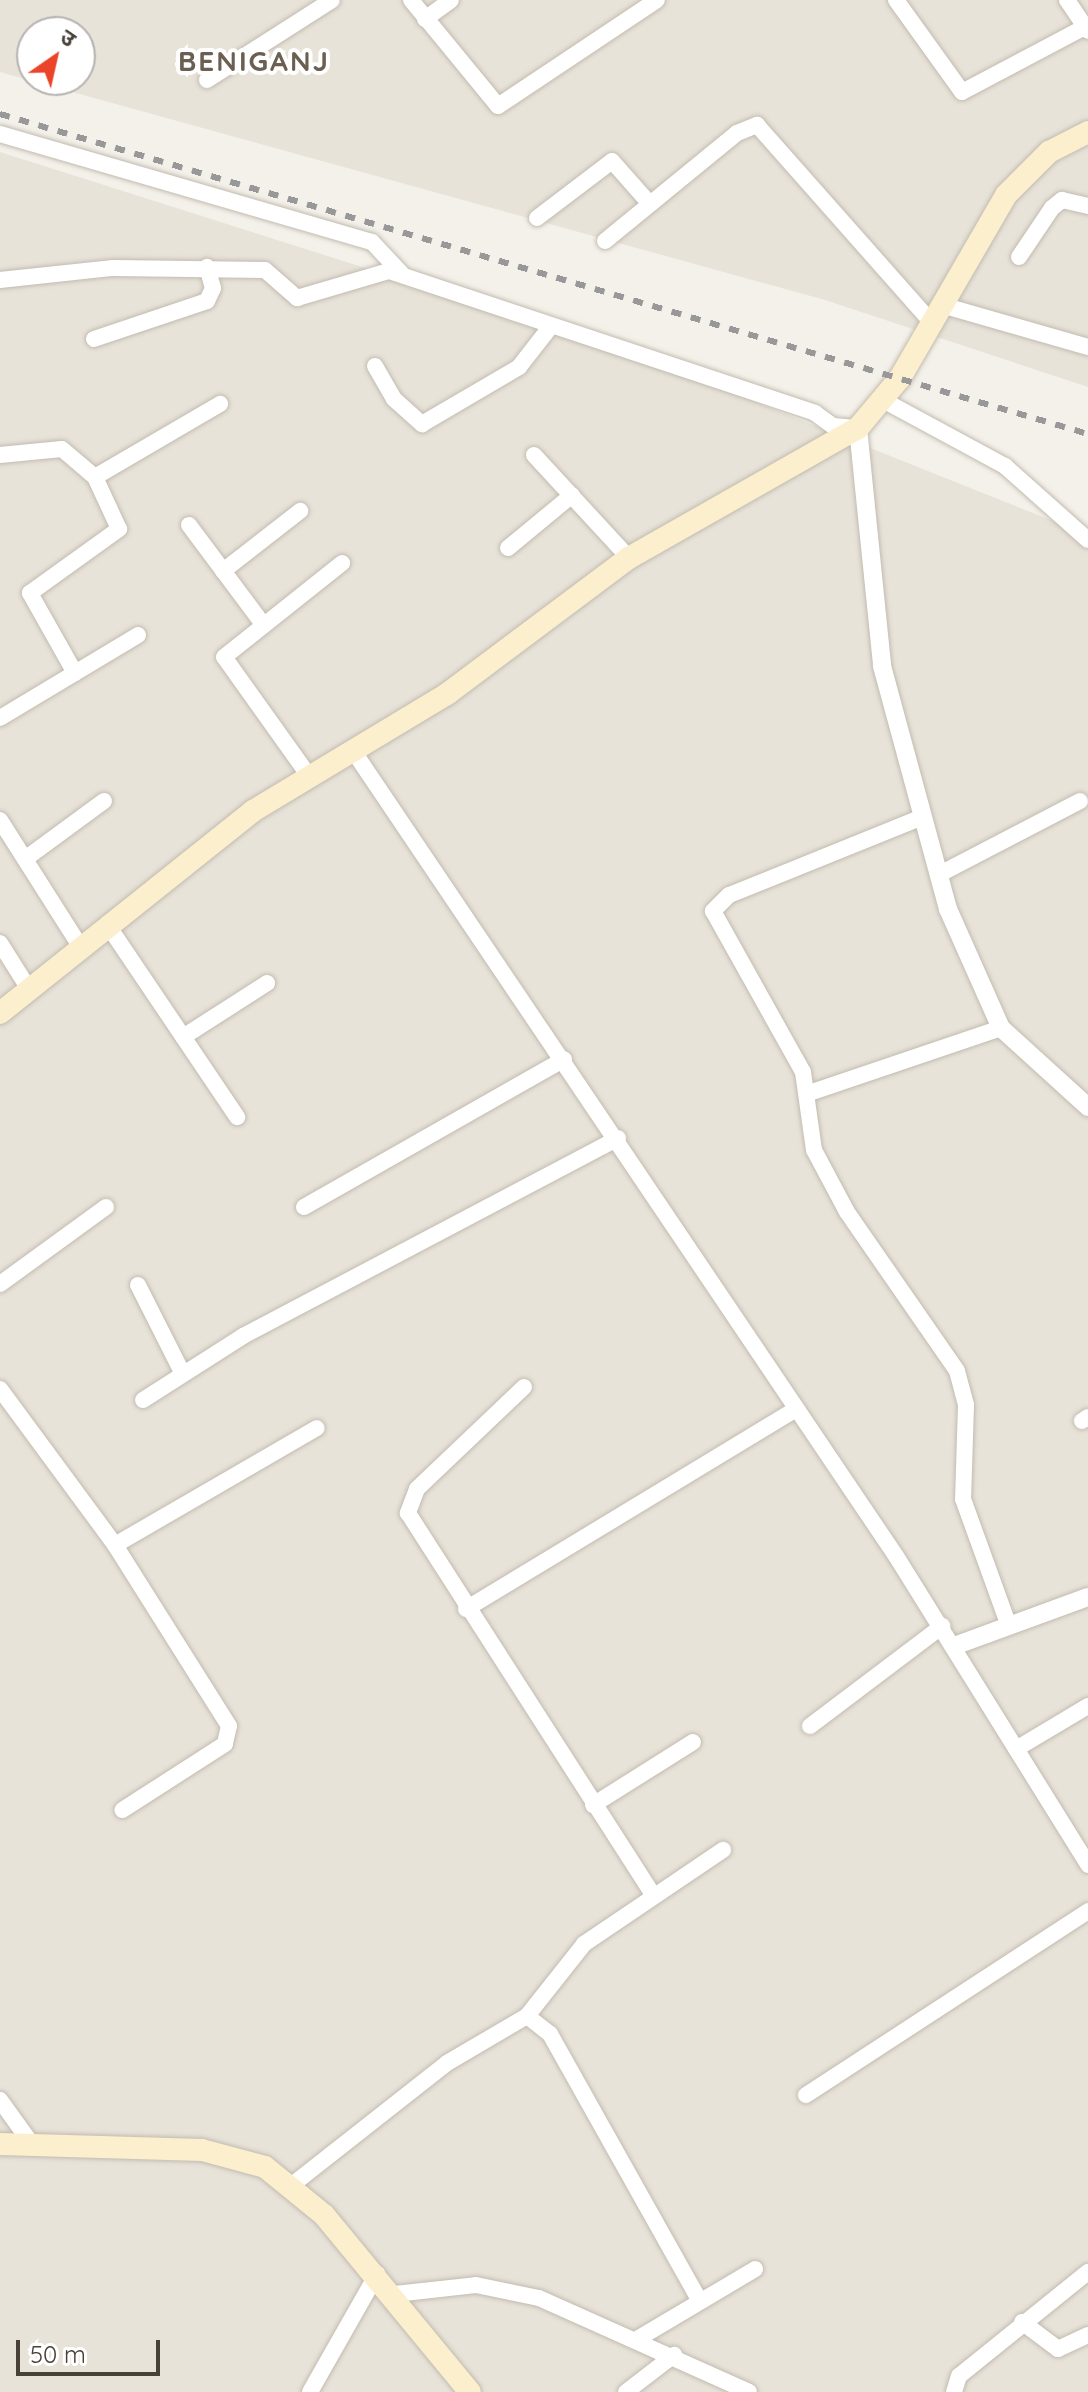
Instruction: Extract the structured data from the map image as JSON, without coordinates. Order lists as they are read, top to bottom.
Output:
{
  "districts": ["BENIGANJ"],
  "scale_bar": "50 m",
  "north": "top right"
}
